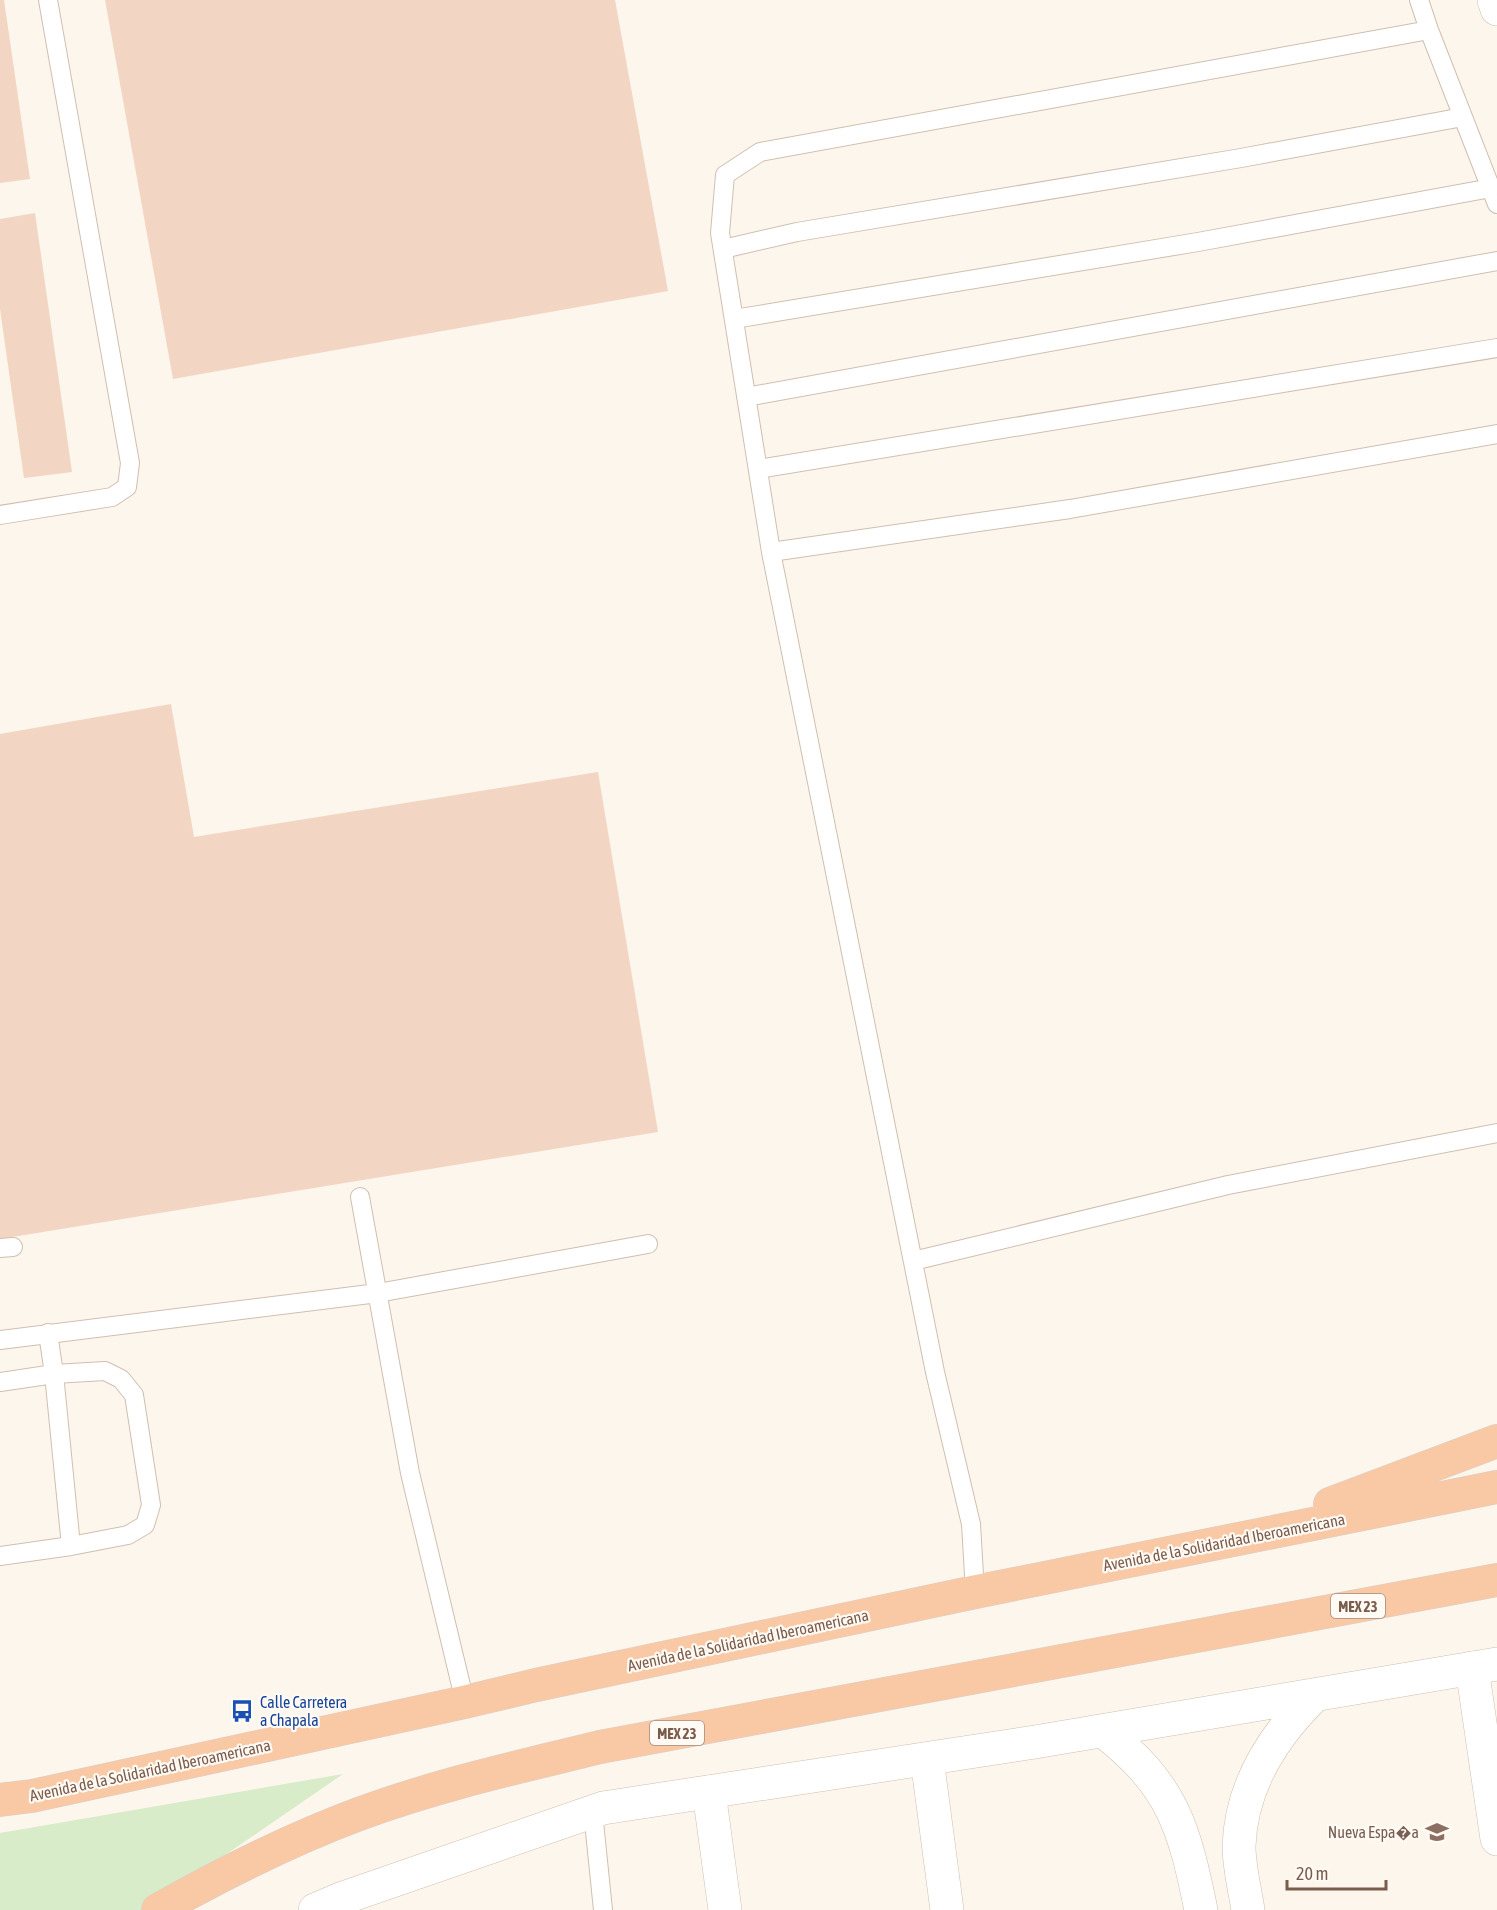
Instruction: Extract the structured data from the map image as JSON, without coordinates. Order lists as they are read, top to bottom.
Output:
{
  "streets": {
    "highway": ["Avenida de la Solidaridad Iberoamericana", "MEX 23"]
  },
  "places": {
    "bus stop": ["Calle Carretera a Chapala"],
    "school or university": ["Nueva Espa�a"]
  },
  "scale_bar": "20 m"
}
